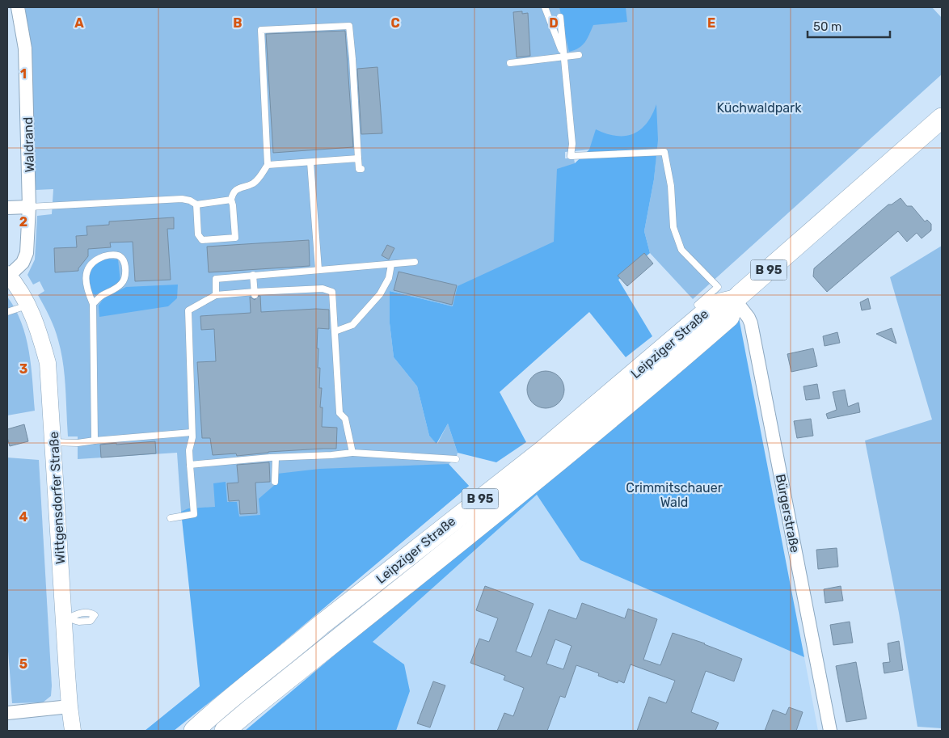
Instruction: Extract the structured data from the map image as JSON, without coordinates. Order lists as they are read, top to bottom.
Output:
{
  "streets": {
    "main road": ["B 95", "Leipziger Straße"],
    "street": ["Waldrand", "Wittgensdorfer Straße", "Bürgerstraße"]
  },
  "crossings": [
    ["Waldrand", "Wittgensdorfer Straße"],
    ["Leipziger Straße", "Bürgerstraße"]
  ],
  "parks": ["Küchwaldpark", "Crimmitschauer Wald"],
  "scale_bar": "50 m",
  "grid": {
    "columns": [
      "A",
      "B",
      "C",
      "D",
      "E"
    ],
    "rows": [
      "1",
      "2",
      "3",
      "4",
      "5"
    ]
  }
}
